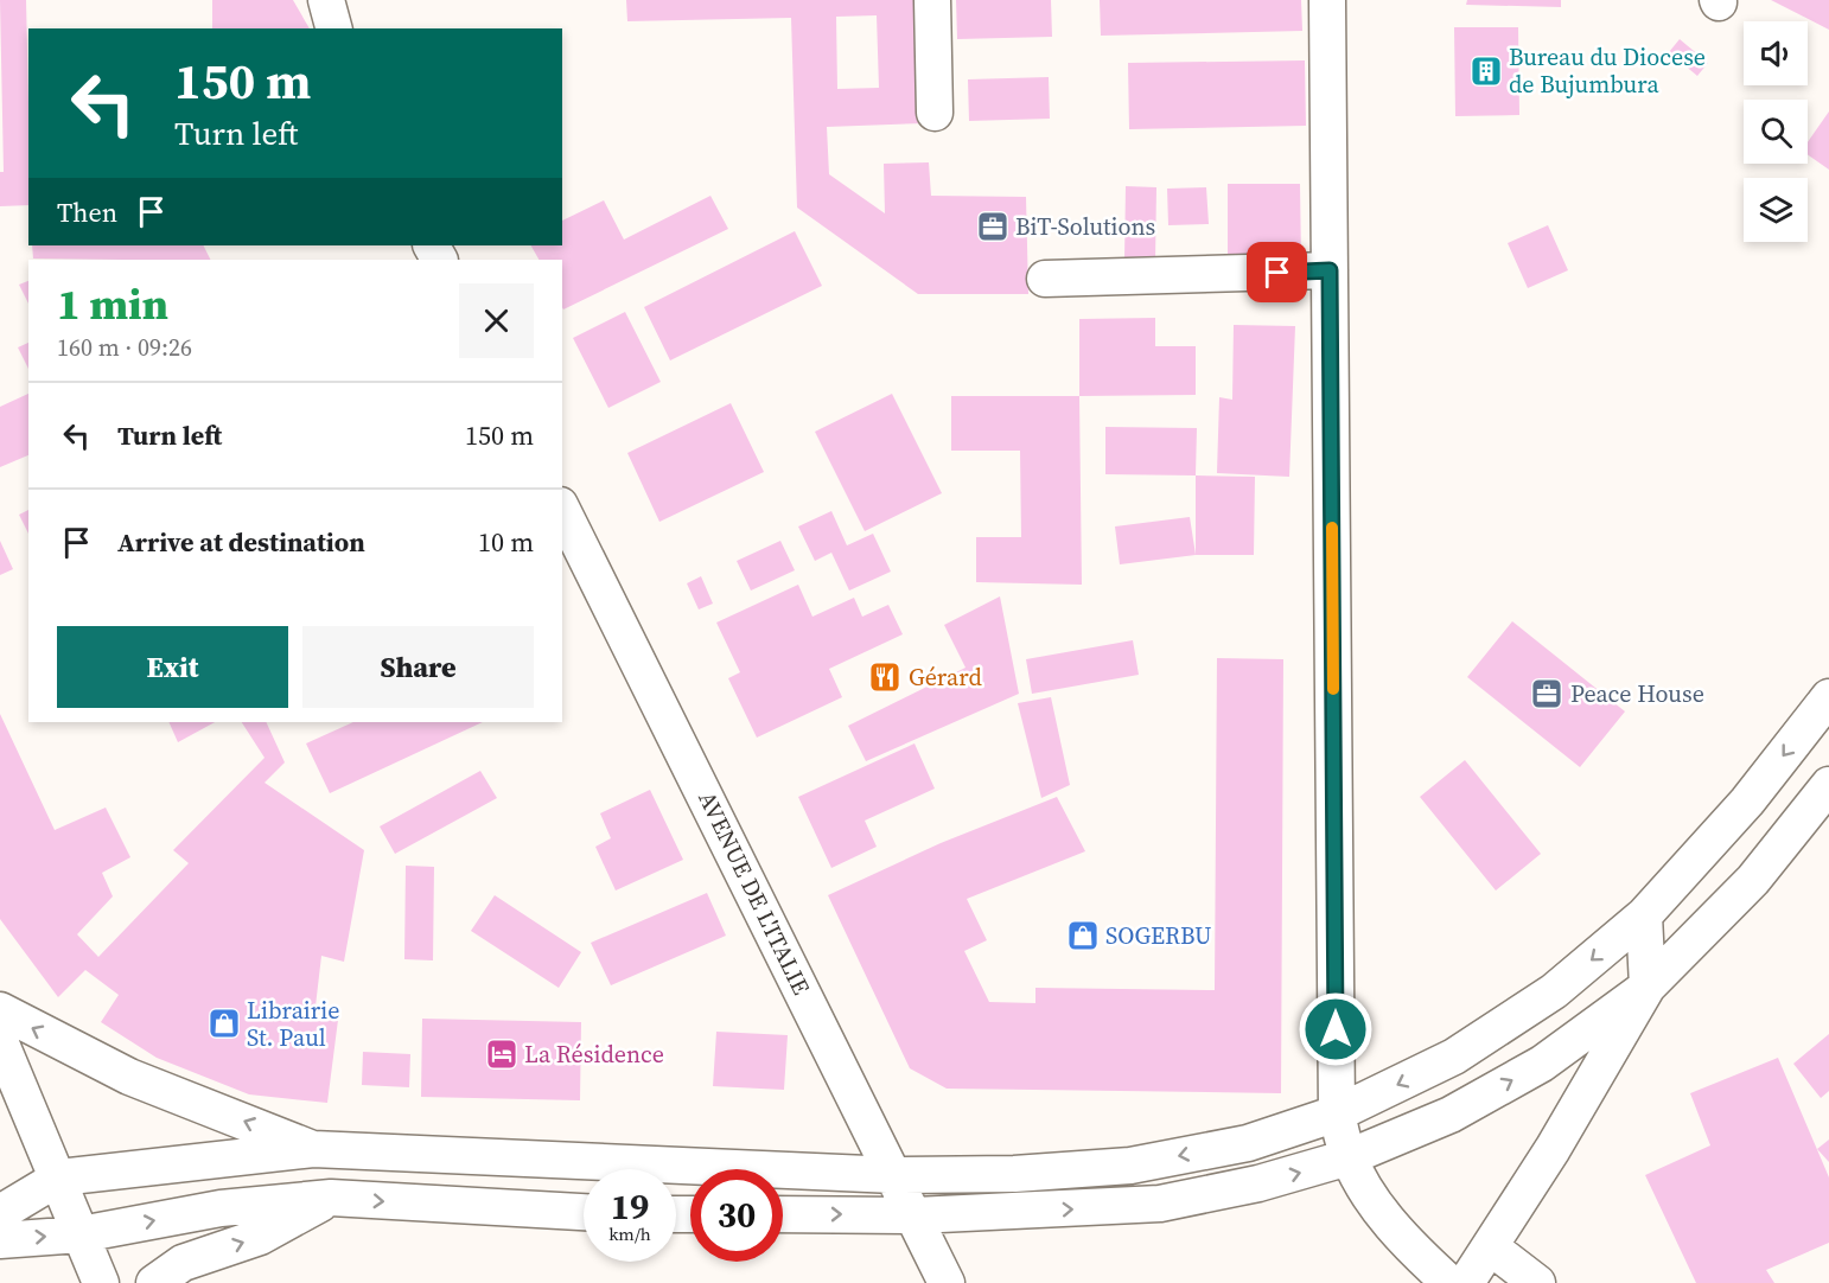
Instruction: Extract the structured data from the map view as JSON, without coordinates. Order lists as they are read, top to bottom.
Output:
{
  "streets": {
    "street": ["AVENUE DE L'ITALIE"]
  },
  "places": {
    "building": ["Bureau du Diocese de Bujumbura"],
    "office": ["BiT-Solutions", "Peace House"],
    "restaurant": ["Gérard"],
    "shop": ["SOGERBU", "Librairie St. Paul"],
    "hotel": ["La Résidence"]
  },
  "page": {
    "turn": ["150 m", "Turn left"],
    "then": "Then",
    "heading": ["1 min", "160 m · 09:26"],
    "list": [
      {
        "name": "Turn left",
        "value": "150 m"
      },
      {
        "name": "Arrive at destination",
        "value": "10 m"
      }
    ],
    "buttons": ["Exit", "Share"],
    "speed": "19 km/h",
    "limit": "30"
  }
}
